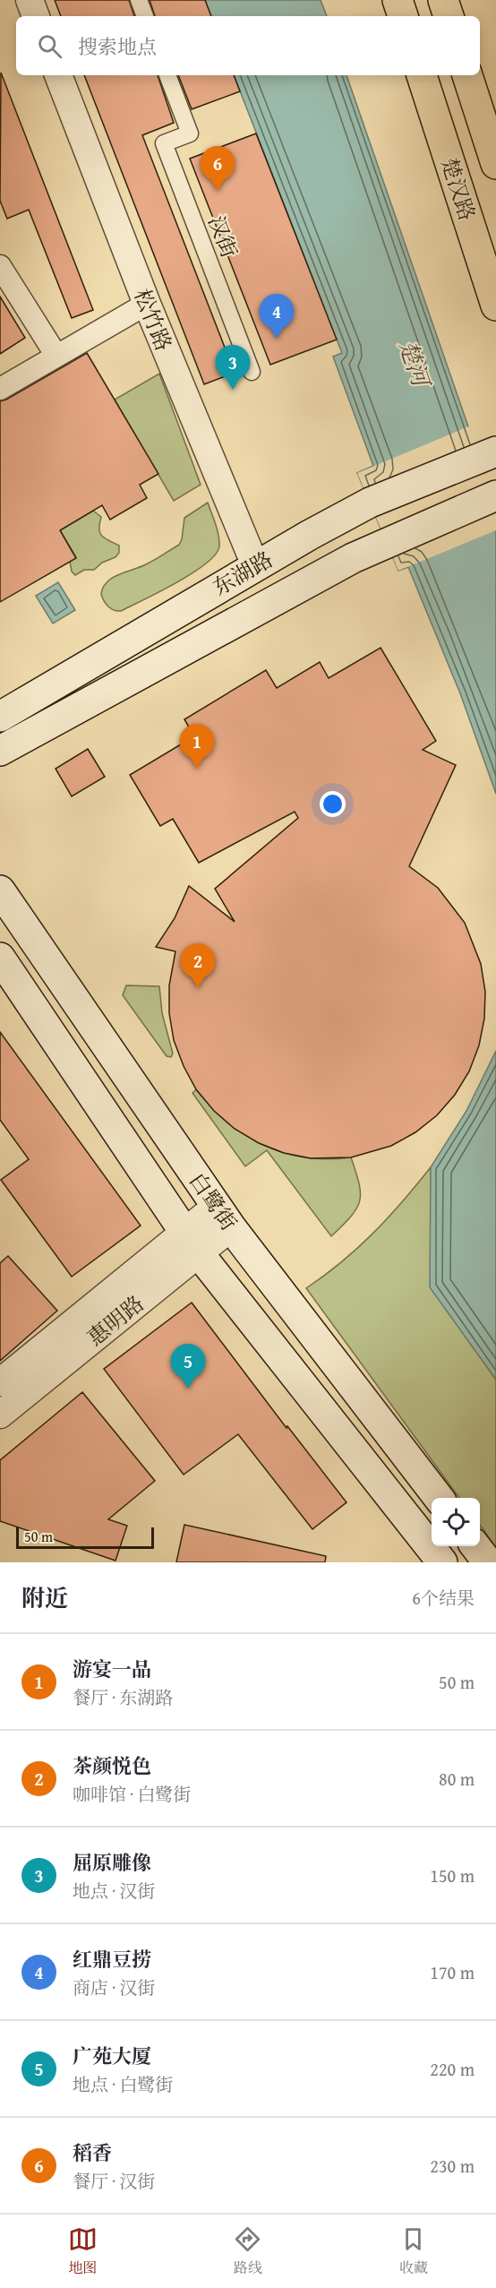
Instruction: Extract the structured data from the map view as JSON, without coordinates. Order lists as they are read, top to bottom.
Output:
{
  "streets": {
    "main road": ["楚汉路", "东湖路", "白鹭街"],
    "street": ["汉街", "松竹路", "惠明路"]
  },
  "crossings": [
    ["松竹路", "东湖路"],
    ["白鹭街", "惠明路"]
  ],
  "water": ["楚河"],
  "scale_bar": "50 m",
  "page": {
    "search": "搜索地点",
    "pins": [
      "6",
      "4",
      "3",
      "1",
      "2",
      "5"
    ],
    "scale": "50 m",
    "heading": ["附近", "6个结果"],
    "list": [
      {
        "mark": "1",
        "name": "游宴一品",
        "note": "餐厅 · 东湖路",
        "value": "50 m"
      },
      {
        "mark": "2",
        "name": "茶颜悦色",
        "note": "咖啡馆 · 白鹭街",
        "value": "80 m"
      },
      {
        "mark": "3",
        "name": "屈原雕像",
        "note": "地点 · 汉街",
        "value": "150 m"
      },
      {
        "mark": "4",
        "name": "红鼎豆捞",
        "note": "商店 · 汉街",
        "value": "170 m"
      },
      {
        "mark": "5",
        "name": "广苑大厦",
        "note": "地点 · 白鹭街",
        "value": "220 m"
      },
      {
        "mark": "6",
        "name": "稻香",
        "note": "餐厅 · 汉街",
        "value": "230 m"
      }
    ],
    "nav": ["地图", "路线", "收藏"]
  }
}
